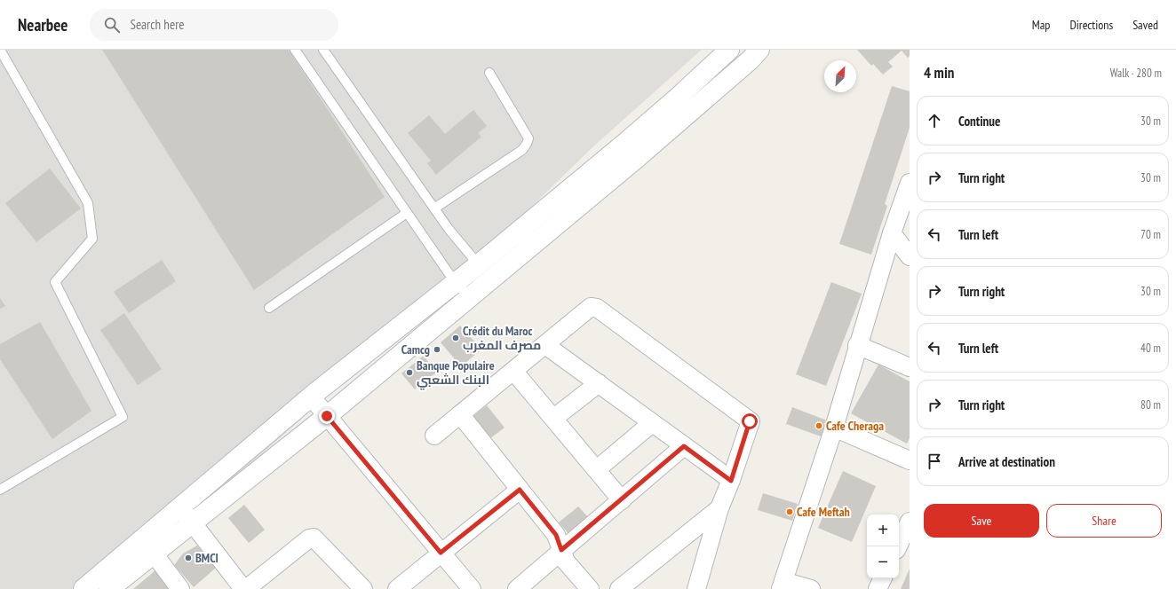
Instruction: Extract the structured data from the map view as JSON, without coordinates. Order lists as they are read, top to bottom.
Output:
{
  "places": [
    "Crédit du Maroc مصرف المغرب",
    "Camcg",
    "Banque Populaire البنك الشعبي",
    "Cafe Cheraga",
    "Cafe Meftah",
    "BMCI"
  ],
  "north": "top right",
  "page": {
    "header": "Nearbee",
    "search": "Search here",
    "nav": ["Map", "Directions", "Saved"],
    "heading": ["4 min", "Walk · 280 m"],
    "list": [
      ["Continue", "30 m"],
      ["Turn right", "30 m"],
      ["Turn left", "70 m"],
      ["Turn right", "30 m"],
      ["Turn left", "40 m"],
      ["Turn right", "80 m"],
      "Arrive at destination"
    ],
    "buttons": ["Save", "Share"],
    "map_buttons": ["+", "−"]
  }
}
